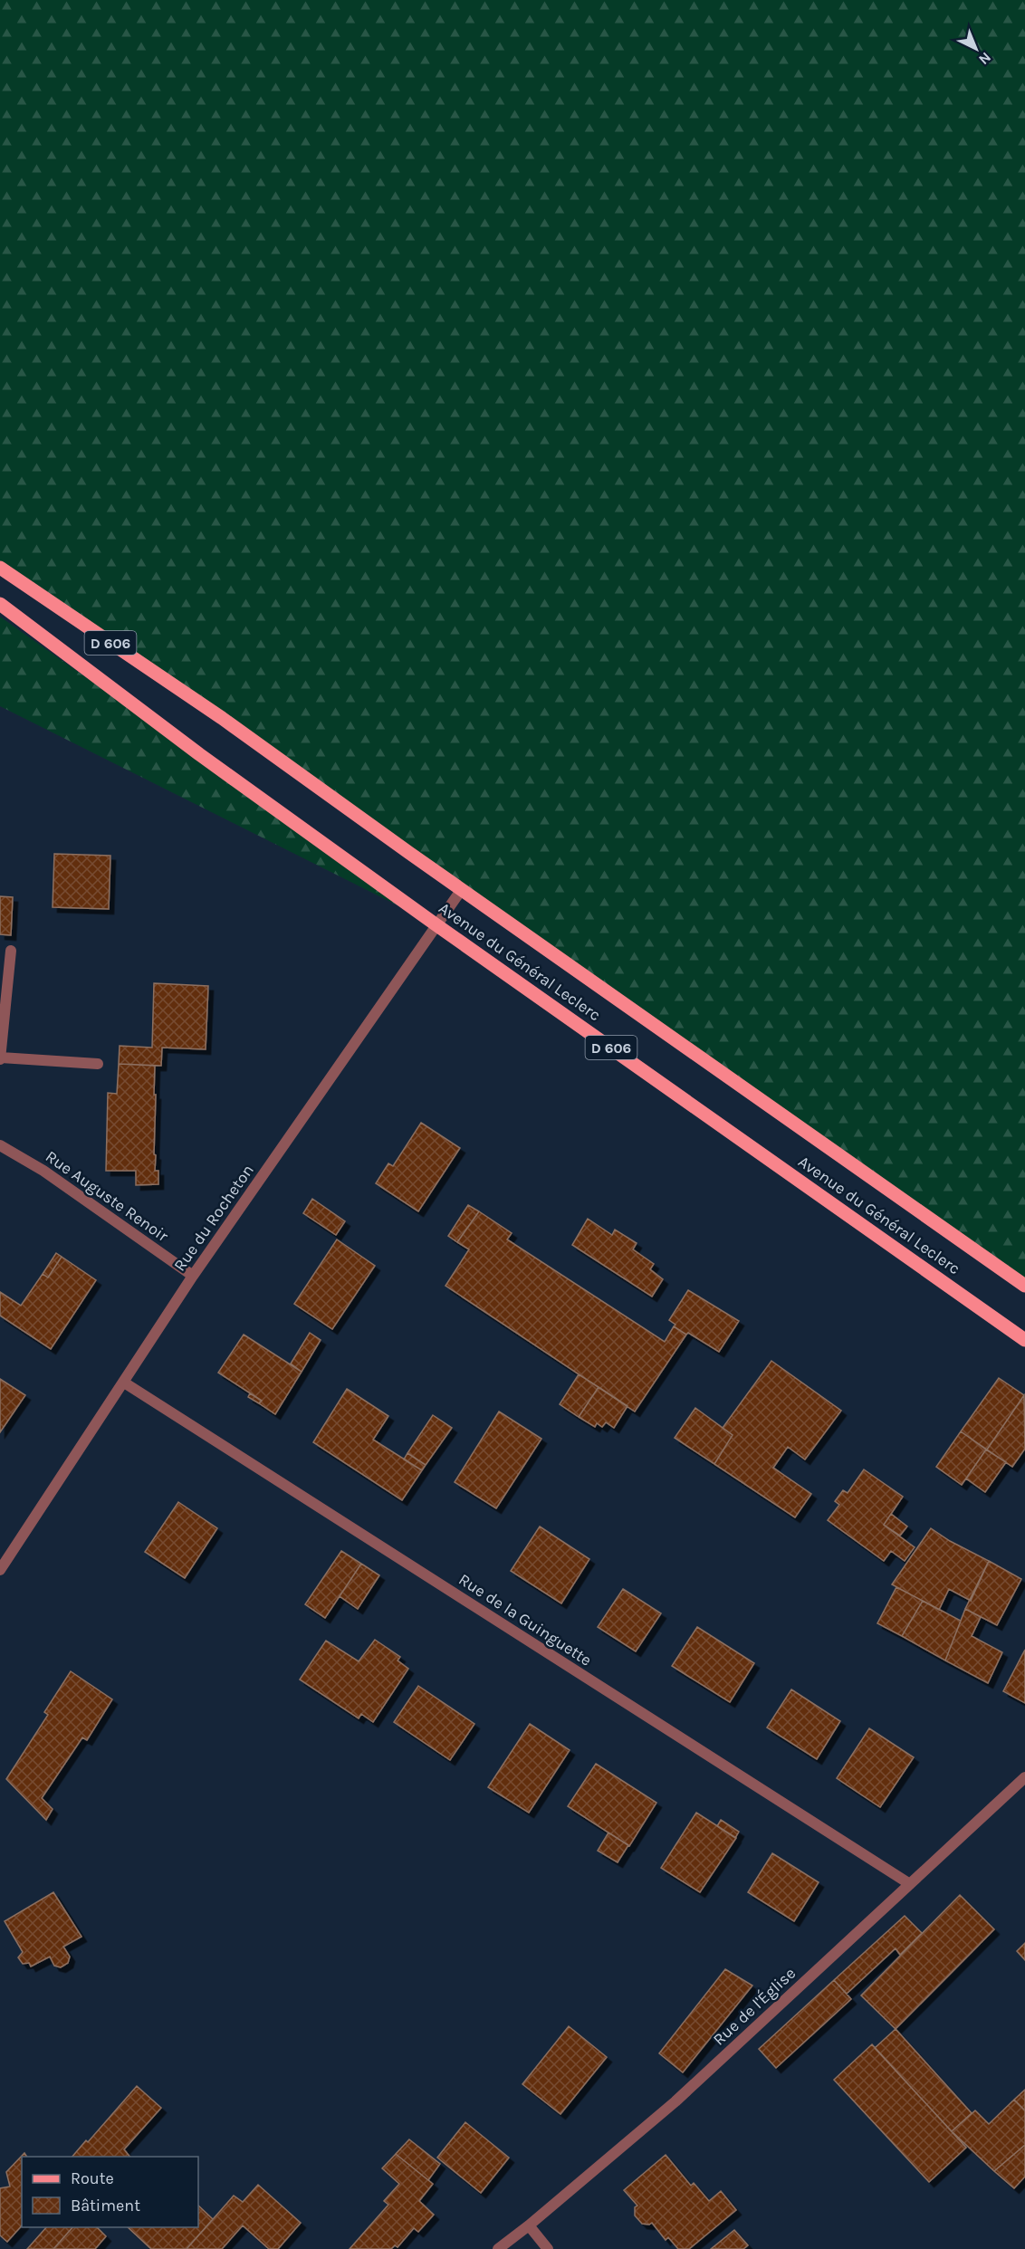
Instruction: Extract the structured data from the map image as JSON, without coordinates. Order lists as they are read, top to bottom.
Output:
{
  "streets": {
    "main road": ["D 606", "Avenue du Général Leclerc"],
    "street": [
      "Rue Auguste Renoir",
      "Rue du Rocheton",
      "Rue de la Guinguette",
      "Rue de l'Église"
    ]
  },
  "crossings": [
    ["Avenue du Général Leclerc", "Rue du Rocheton"],
    ["Rue Auguste Renoir", "Rue du Rocheton"],
    ["Rue du Rocheton", "Rue de la Guinguette"],
    ["Rue de la Guinguette", "Rue de l'Église"]
  ],
  "legend": ["Route", "Bâtiment"],
  "north": "bottom right"
}
